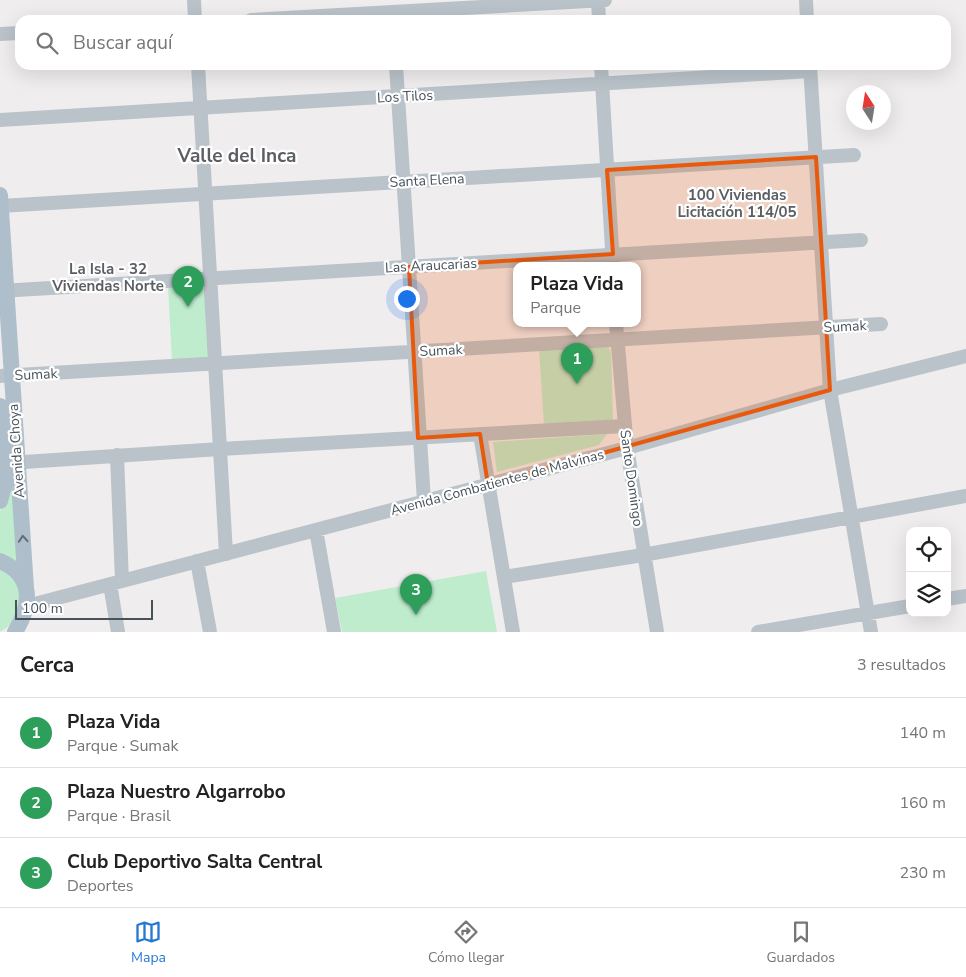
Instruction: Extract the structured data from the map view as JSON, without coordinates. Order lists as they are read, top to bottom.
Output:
{
  "streets": {
    "main road": ["Avenida Choya"],
    "street": [
      "Los Tilos",
      "Santa Elena",
      "Las Araucarias",
      "Sumak",
      "Santo Domingo",
      "Avenida Combatientes de Malvinas"
    ]
  },
  "crossings": [
    ["Santa Elena", "Avenida Choya"],
    ["Las Araucarias", "Avenida Choya"],
    ["Sumak", "Avenida Choya"],
    ["Sumak", "Santo Domingo"],
    ["Avenida Choya", "Avenida Combatientes de Malvinas"],
    ["Santo Domingo", "Avenida Combatientes de Malvinas"]
  ],
  "districts": ["Valle del Inca", "100 Viviendas Licitación 114/05", "La Isla - 32 Viviendas Norte"],
  "scale_bar": "100 m",
  "north": "top",
  "page": {
    "search": "Buscar aquí",
    "popup": ["Plaza Vida", "Parque"],
    "pins": ["2", "1", "3"],
    "scale": "100 m",
    "heading": ["Cerca", "3 resultados"],
    "list": [
      {
        "mark": "1",
        "name": "Plaza Vida",
        "note": "Parque · Sumak",
        "value": "140 m"
      },
      {
        "mark": "2",
        "name": "Plaza Nuestro Algarrobo",
        "note": "Parque · Brasil",
        "value": "160 m"
      },
      {
        "mark": "3",
        "name": "Club Deportivo Salta Central",
        "note": "Deportes",
        "value": "230 m"
      }
    ],
    "nav": ["Mapa", "Cómo llegar", "Guardados"]
  }
}
